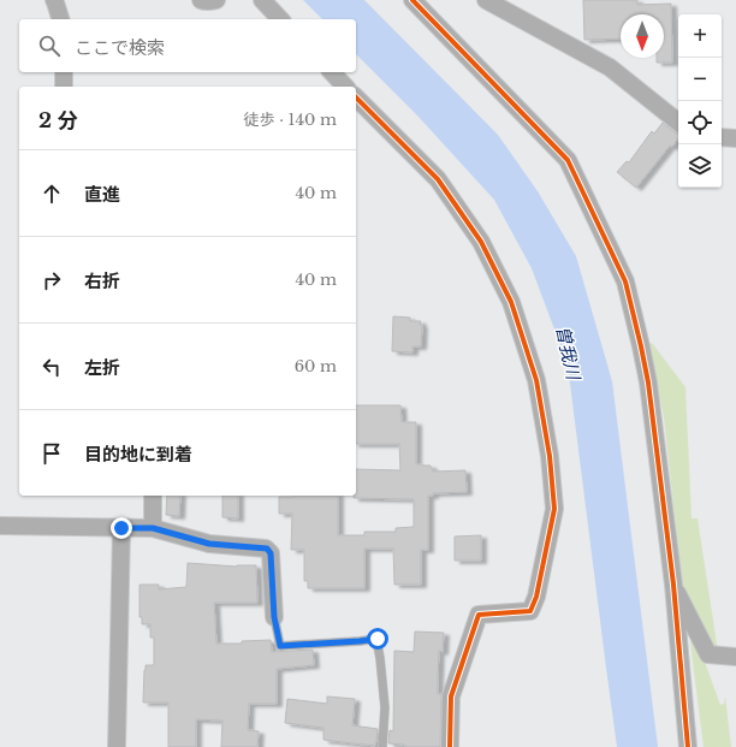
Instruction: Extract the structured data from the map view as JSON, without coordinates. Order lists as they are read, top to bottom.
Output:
{
  "water": ["曽我川"],
  "north": "bottom",
  "page": {
    "map_buttons": ["+", "−"],
    "search": "ここで検索",
    "heading": ["2 分", "徒歩 · 140 m"],
    "list": [
      ["直進", "40 m"],
      ["右折", "40 m"],
      ["左折", "60 m"],
      "目的地に到着"
    ]
  }
}
